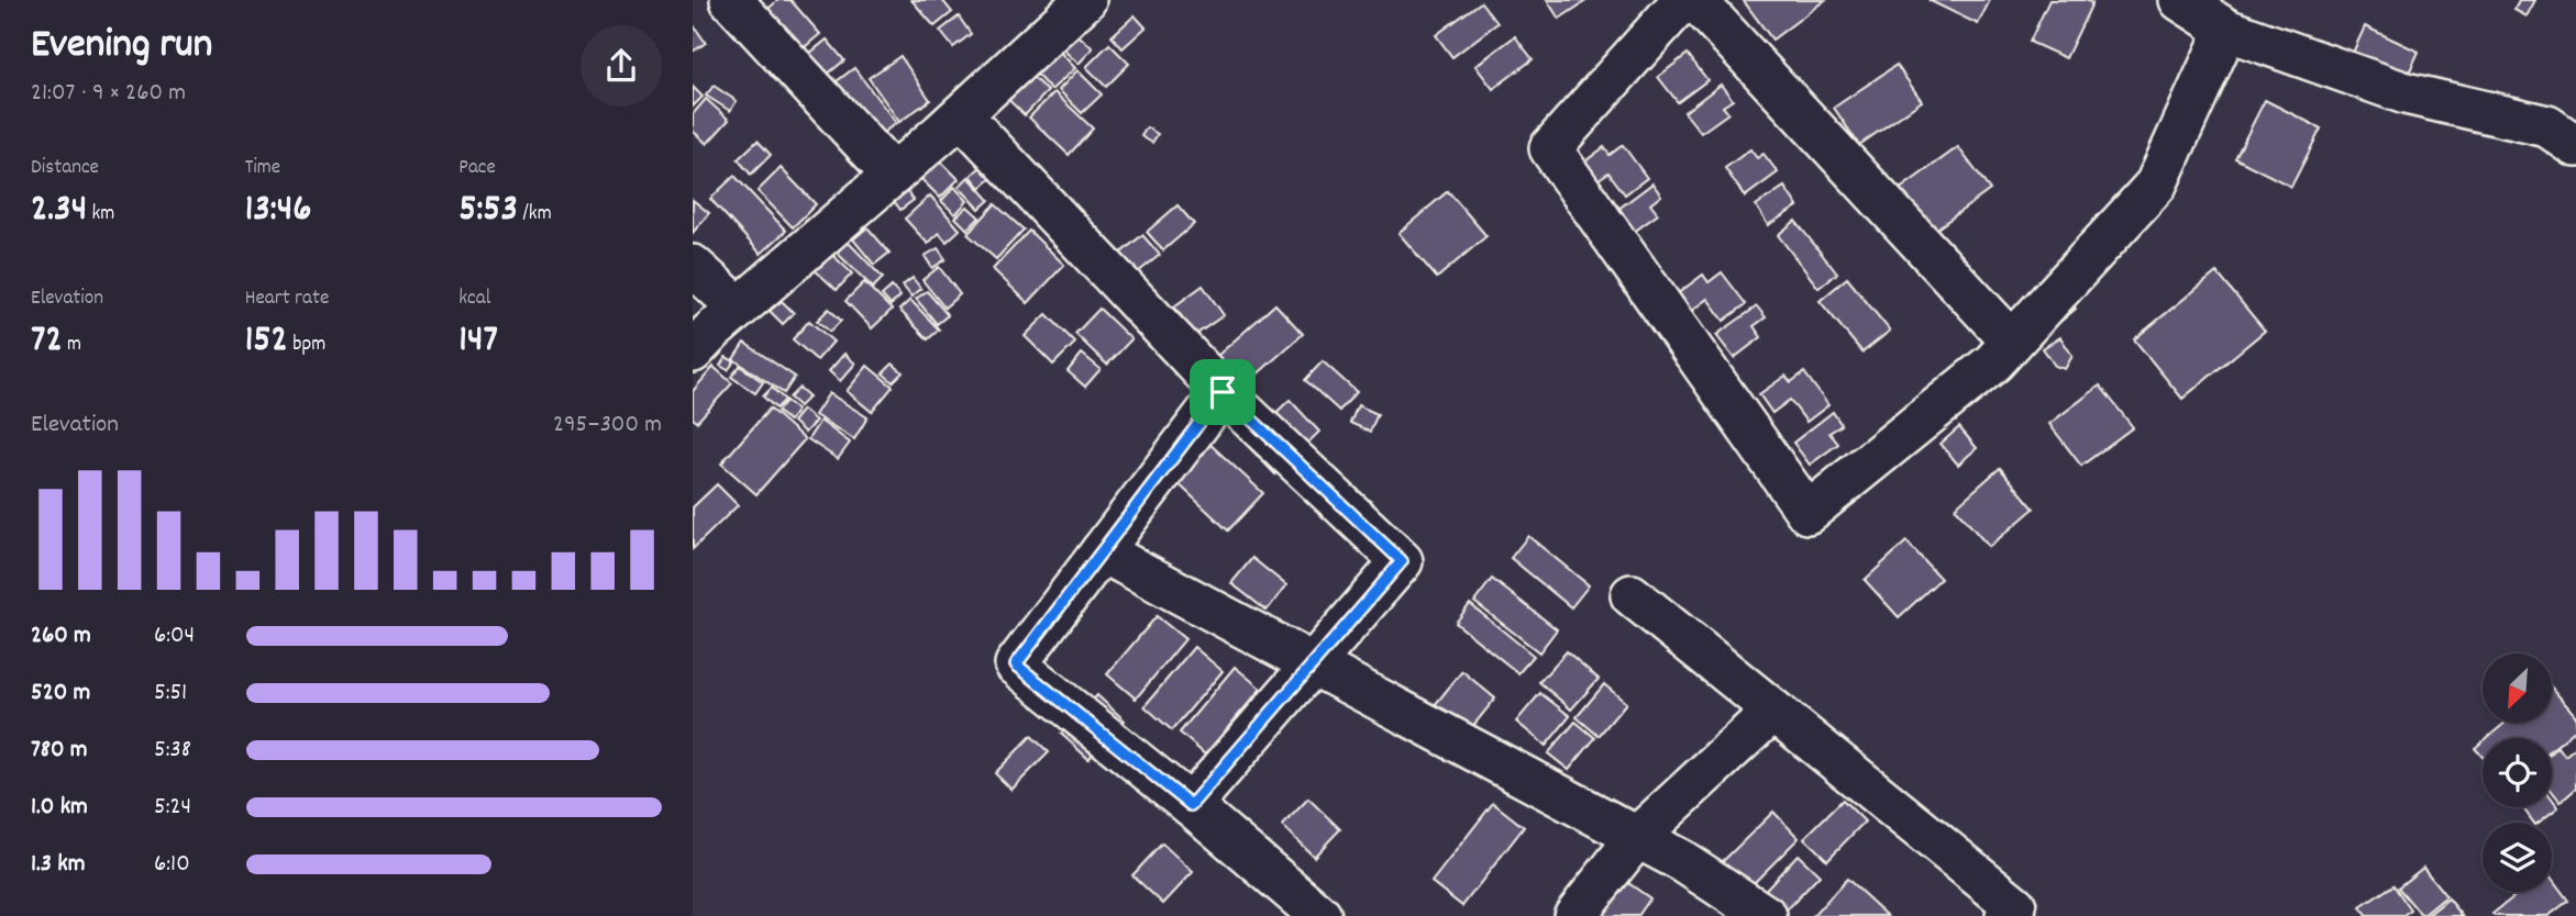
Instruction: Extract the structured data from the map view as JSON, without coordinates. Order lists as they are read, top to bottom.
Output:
{
  "north": "bottom left",
  "page": {
    "heading": ["Evening run", "21:07 · 9 × 260 m"],
    "stats": [
      ["Distance", "2.34 km"],
      ["Time", "13:46"],
      ["Pace", "5:53 /km"],
      ["Elevation", "72 m"],
      ["Heart rate", "152 bpm"],
      ["kcal", "147"]
    ],
    "chart": ["Elevation", "295–300 m"],
    "list": [
      {
        "name": "260 m",
        "note": "6:04"
      },
      {
        "name": "520 m",
        "note": "5:51"
      },
      {
        "name": "780 m",
        "note": "5:38"
      },
      {
        "name": "1.0 km",
        "note": "5:24"
      },
      {
        "name": "1.3 km",
        "note": "6:10"
      }
    ]
  }
}
